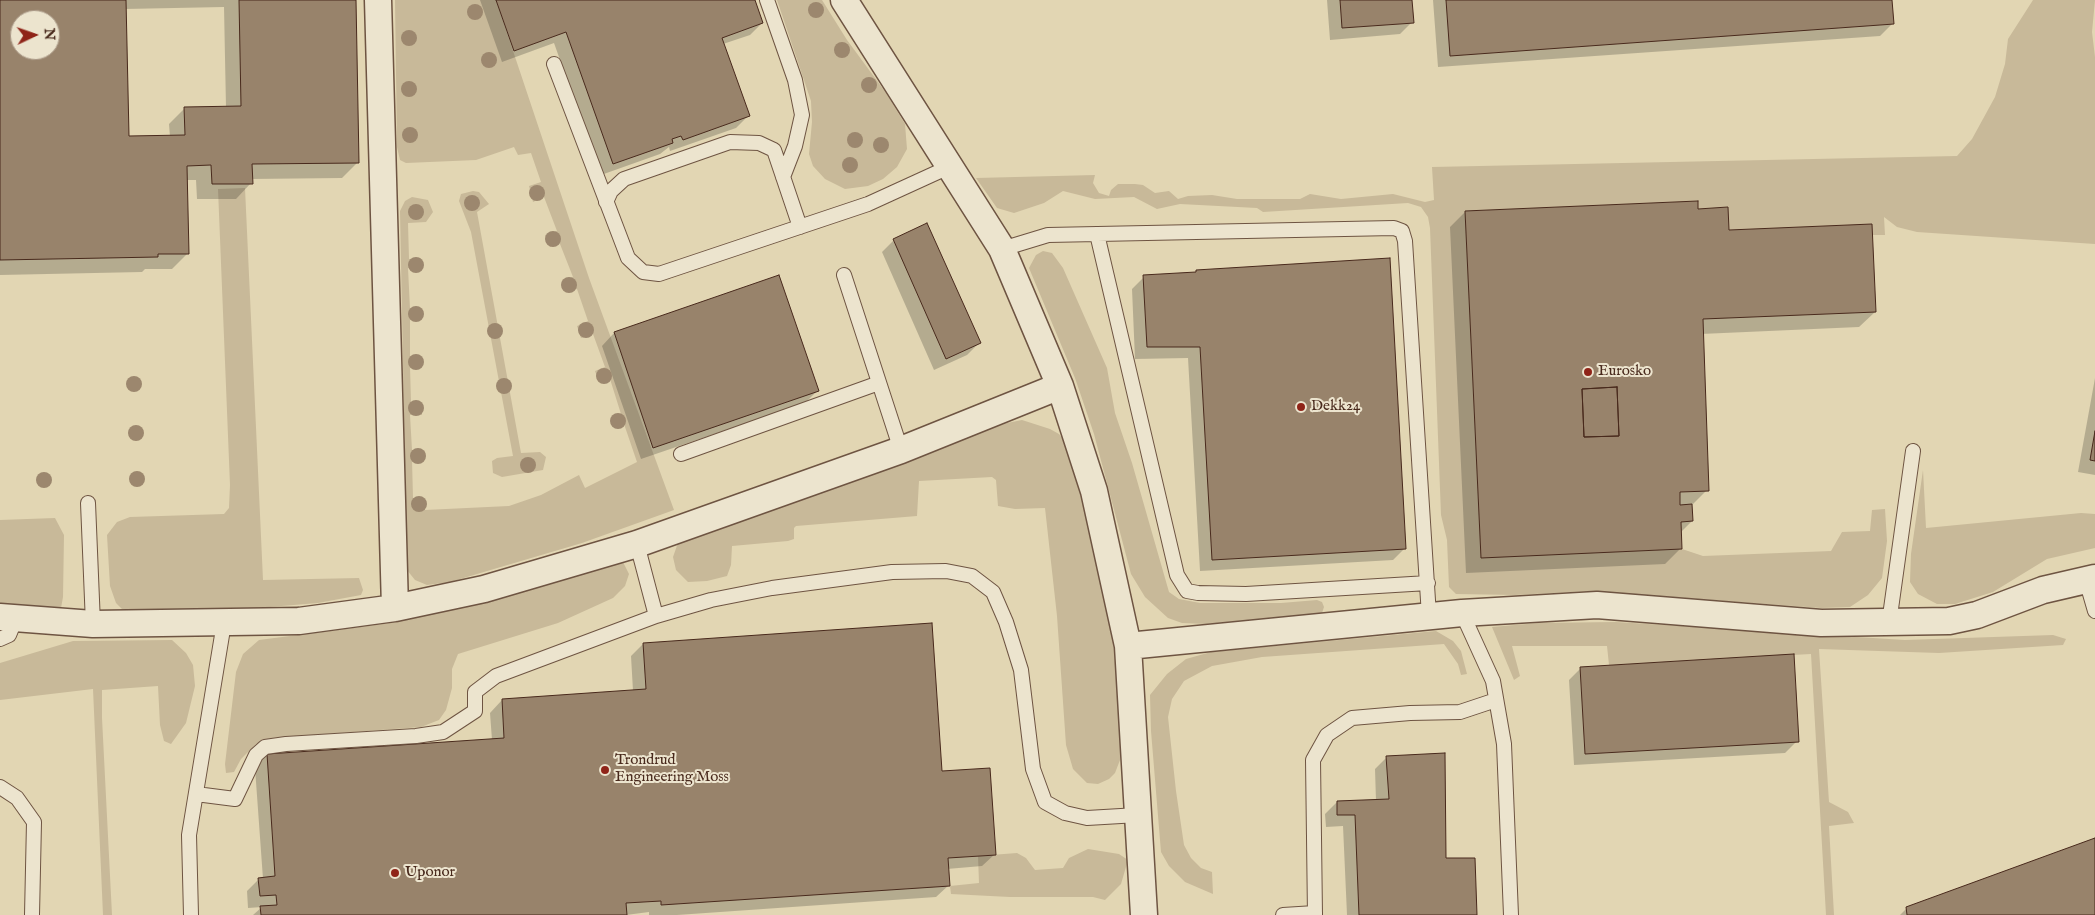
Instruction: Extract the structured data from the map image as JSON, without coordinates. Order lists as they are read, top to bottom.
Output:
{
  "places": [
    "Eurosko",
    "Dekk24",
    "Trondrud Engineering Moss",
    "Uponor"
  ],
  "north": "right"
}
